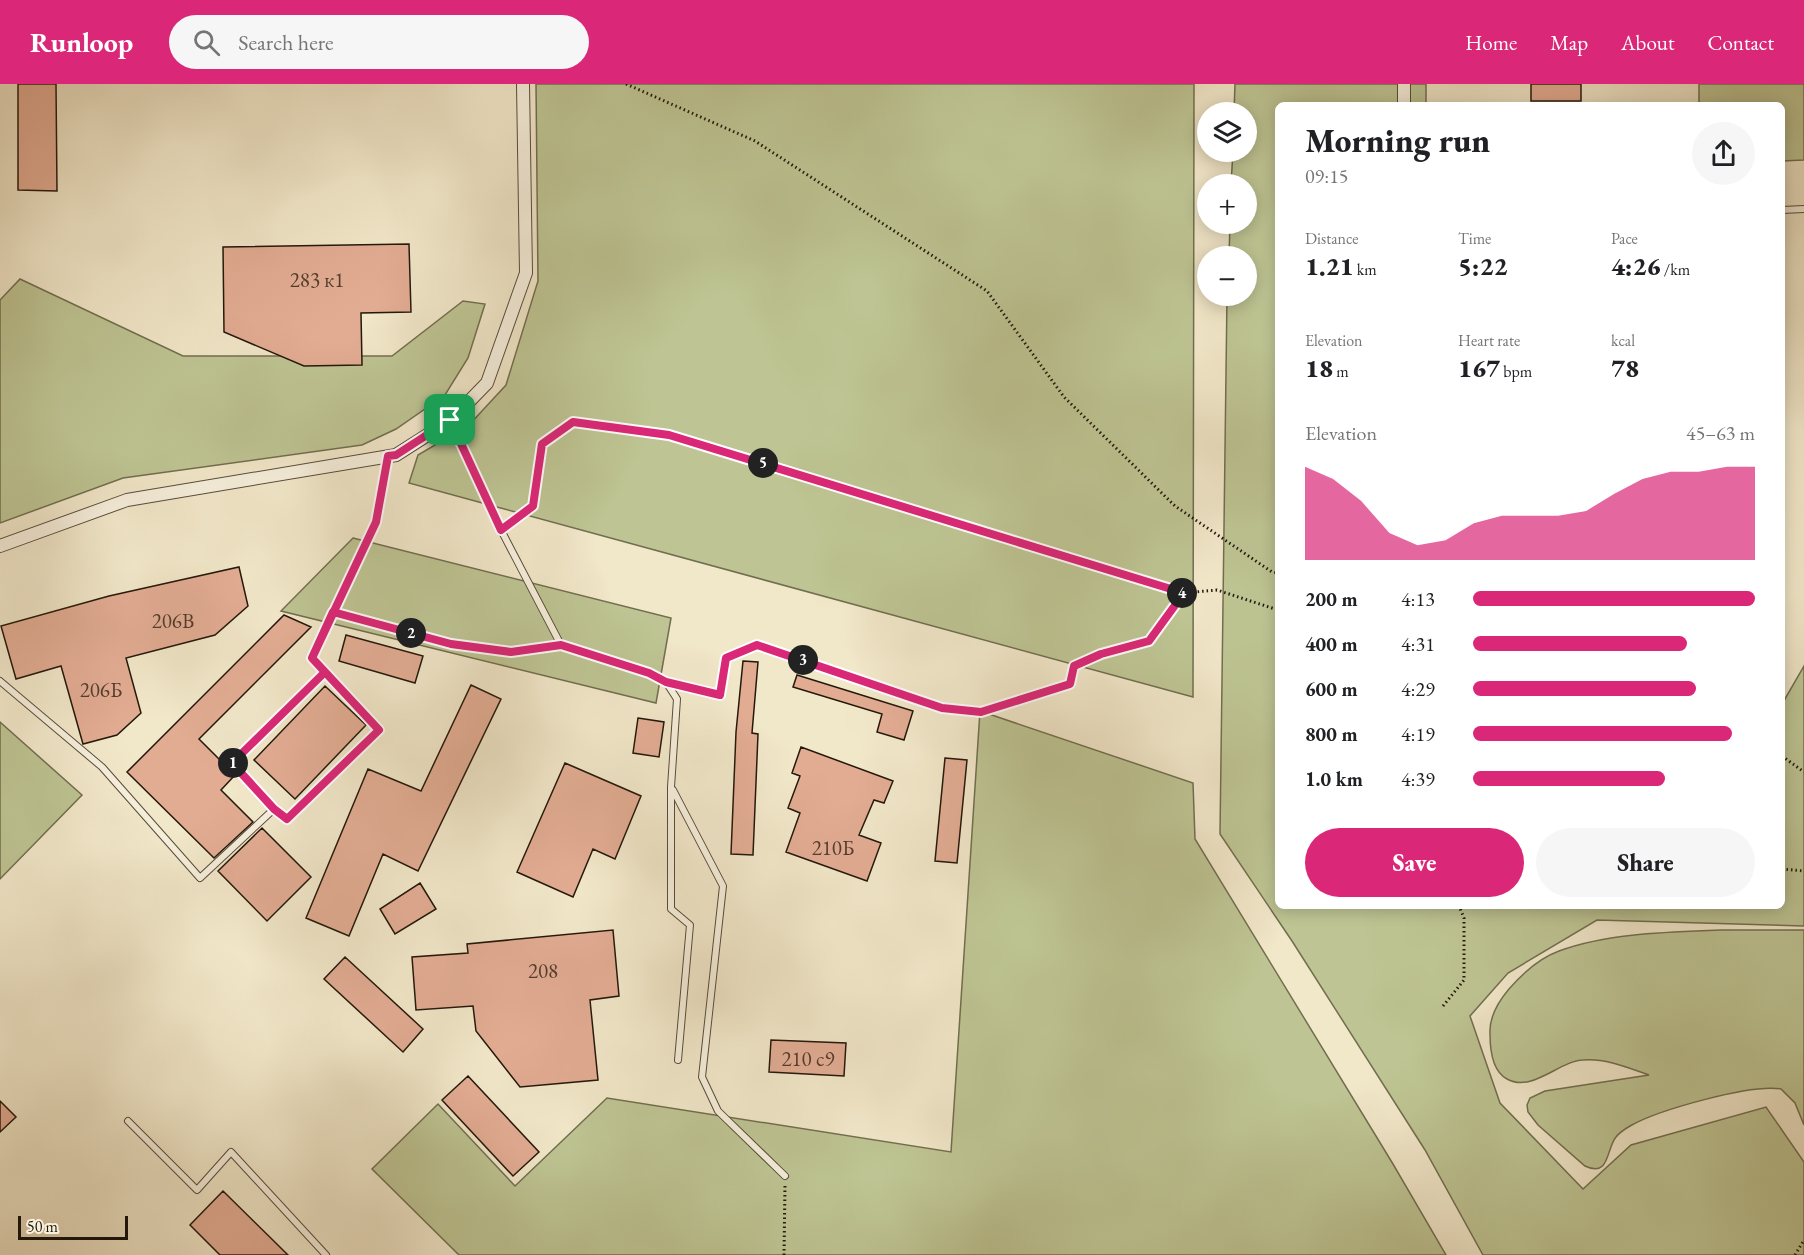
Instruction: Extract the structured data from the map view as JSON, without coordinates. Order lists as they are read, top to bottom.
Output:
{
  "house_numbers": [
    "283 к1",
    "206В",
    "206Б",
    "210Б",
    "208",
    "210 с9"
  ],
  "scale_bar": "50 m",
  "page": {
    "header": "Runloop",
    "search": "Search here",
    "nav": [
      "Home",
      "Map",
      "About",
      "Contact"
    ],
    "map_buttons": ["+", "−"],
    "heading": ["Morning run", "09:15"],
    "stats": [
      ["Distance", "1.21 km"],
      ["Time", "5:22"],
      ["Pace", "4:26 /km"],
      ["Elevation", "18 m"],
      ["Heart rate", "167 bpm"],
      ["kcal", "78"]
    ],
    "chart": ["Elevation", "45–63 m"],
    "pins": [
      "5",
      "4",
      "2",
      "3",
      "1"
    ],
    "list": [
      {
        "name": "200 m",
        "note": "4:13"
      },
      {
        "name": "400 m",
        "note": "4:31"
      },
      {
        "name": "600 m",
        "note": "4:29"
      },
      {
        "name": "800 m",
        "note": "4:19"
      },
      {
        "name": "1.0 km",
        "note": "4:39"
      }
    ],
    "buttons": ["Save", "Share"],
    "scale": "50 m"
  }
}
